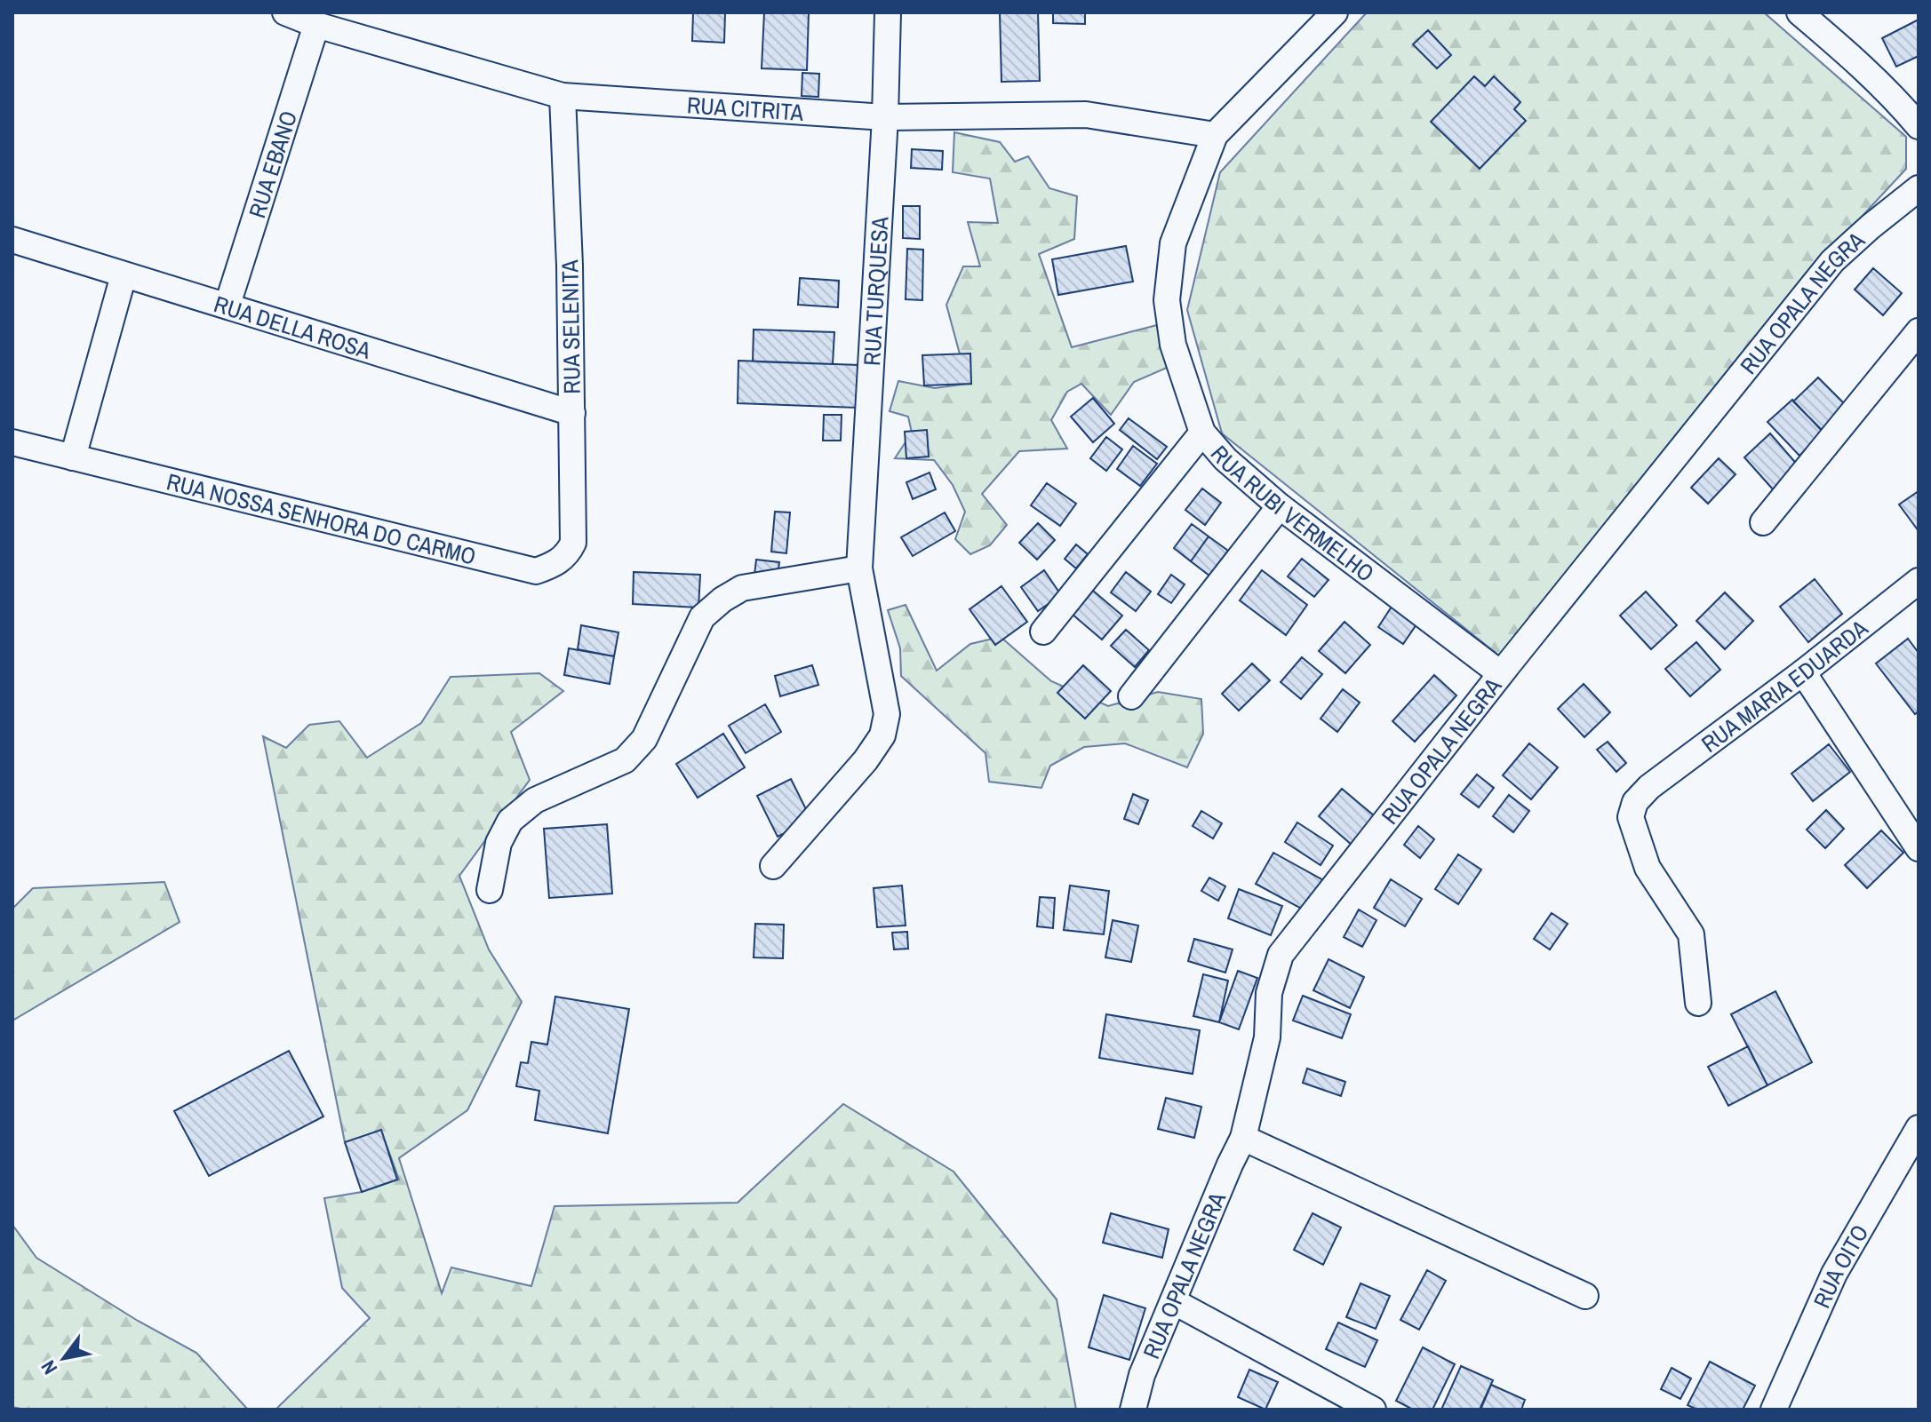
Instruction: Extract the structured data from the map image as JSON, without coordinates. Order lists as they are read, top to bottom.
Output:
{
  "streets": {
    "street": [
      "RUA CITRITA",
      "RUA EBANO",
      "RUA TURQUESA",
      "RUA OPALA NEGRA",
      "RUA DELLA ROSA",
      "RUA SELENITA",
      "RUA RUBI VERMELHO",
      "RUA NOSSA SENHORA DO CARMO",
      "RUA MARIA EDUARDA",
      "RUA OITO"
    ]
  },
  "crossings": [
    ["RUA CITRITA", "RUA EBANO"],
    ["RUA CITRITA", "RUA TURQUESA"],
    ["RUA CITRITA", "RUA SELENITA"],
    ["RUA CITRITA", "RUA RUBI VERMELHO"],
    ["RUA EBANO", "RUA DELLA ROSA"],
    ["RUA OPALA NEGRA", "RUA RUBI VERMELHO"],
    ["RUA DELLA ROSA", "RUA SELENITA"],
    ["RUA SELENITA", "RUA NOSSA SENHORA DO CARMO"]
  ],
  "north": "bottom left"
}
